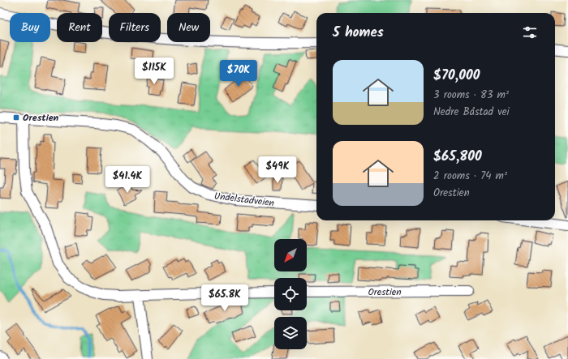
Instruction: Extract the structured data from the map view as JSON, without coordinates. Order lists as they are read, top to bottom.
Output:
{
  "streets": {
    "street": ["Undelstadveien", "Orestien"]
  },
  "places": {
    "transit": ["Orestien"]
  },
  "north": "bottom left",
  "page": {
    "chip": [
      "Buy",
      "Rent",
      "Filters",
      "New"
    ],
    "heading": "5 homes",
    "list": [
      {
        "name": "$70,000",
        "note": "3 rooms · 83 m² · Nedre Båstad vei"
      },
      {
        "name": "$65,800",
        "note": "2 rooms · 74 m² · Orestien"
      }
    ],
    "price": [
      "$115K",
      "$70K",
      "$49K",
      "$41.4K",
      "$65.8K"
    ]
  }
}
